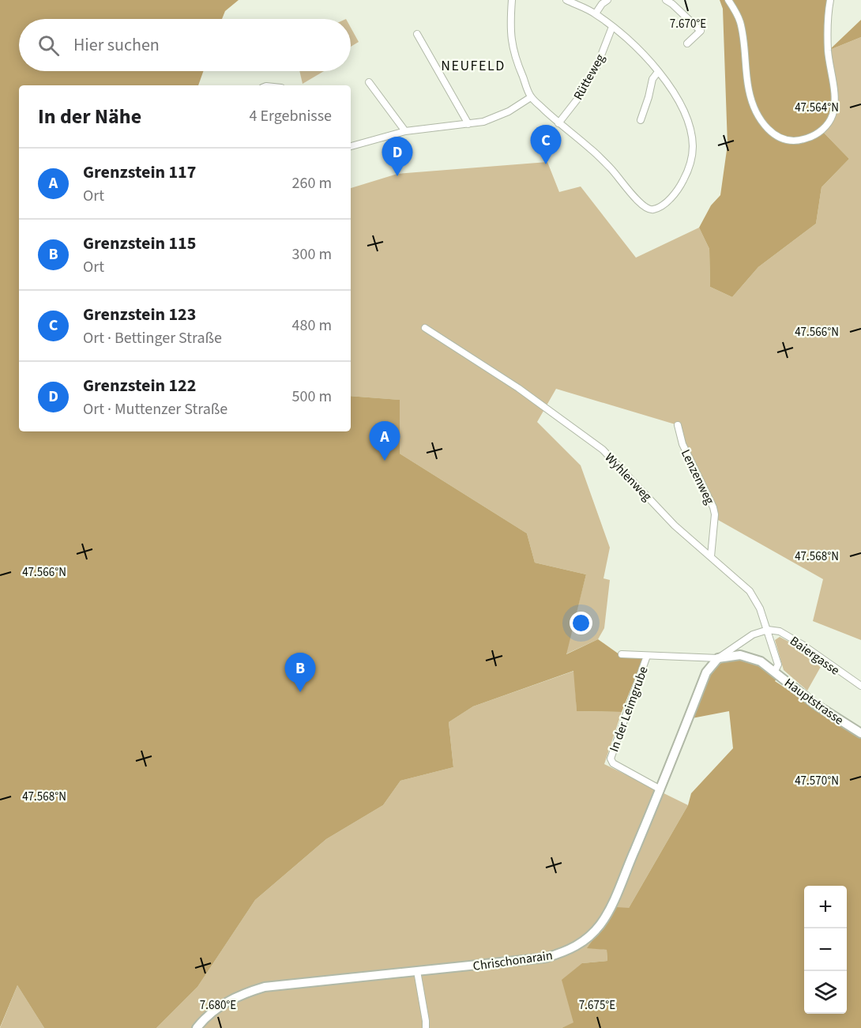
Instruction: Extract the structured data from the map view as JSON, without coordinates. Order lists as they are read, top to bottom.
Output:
{
  "streets": {
    "street": [
      "Rütteweg",
      "Wyhlenweg",
      "Lenzenweg",
      "Baiergasse",
      "Hauptstrasse",
      "In der Leimgrube",
      "Chrischonarain"
    ]
  },
  "crossings": [
    ["Wyhlenweg", "Lenzenweg"],
    ["Wyhlenweg", "Baiergasse"],
    ["Wyhlenweg", "Hauptstrasse"],
    ["In der Leimgrube", "Chrischonarain"]
  ],
  "districts": ["NEUFELD"],
  "page": {
    "search": "Hier suchen",
    "heading": ["In der Nähe", "4 Ergebnisse"],
    "pins": [
      "C",
      "D",
      "A",
      "B"
    ],
    "list": [
      {
        "mark": "A",
        "name": "Grenzstein 117",
        "note": "Ort",
        "value": "260 m"
      },
      {
        "mark": "B",
        "name": "Grenzstein 115",
        "note": "Ort",
        "value": "300 m"
      },
      {
        "mark": "C",
        "name": "Grenzstein 123",
        "note": "Ort · Bettinger Straße",
        "value": "480 m"
      },
      {
        "mark": "D",
        "name": "Grenzstein 122",
        "note": "Ort · Muttenzer Straße",
        "value": "500 m"
      }
    ],
    "map_buttons": ["+", "−"]
  },
  "coordinates": [
    "7.670°E",
    "47.564°N",
    "47.566°N",
    "47.568°N",
    "47.570°N",
    "7.680°E",
    "7.675°E"
  ]
}
